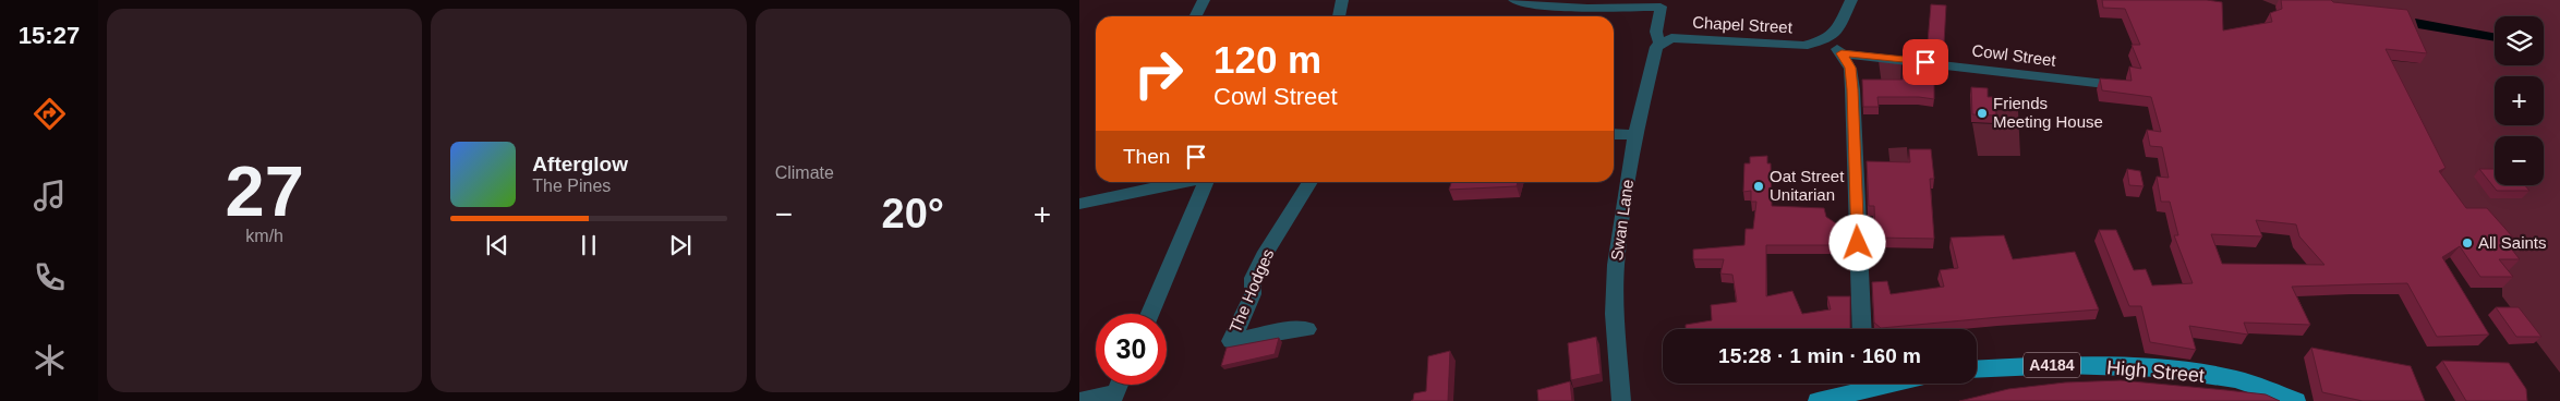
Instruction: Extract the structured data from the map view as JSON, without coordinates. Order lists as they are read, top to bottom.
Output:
{
  "streets": {
    "main road": ["A4184", "High Street"],
    "street": [
      "Chapel Street",
      "Cowl Street",
      "Swan Lane",
      "The Hodges"
    ]
  },
  "crossings": [
    ["Chapel Street", "Cowl Street"],
    ["Chapel Street", "Swan Lane"]
  ],
  "places": ["Friends Meeting House", "Oat Street Unitarian", "All Saints"],
  "page": {
    "tabs": "15:27",
    "tile": [
      ["27", "km/h"],
      "Climate"
    ],
    "map_buttons": ["+", "−"],
    "turn": ["120 m", "Cowl Street"],
    "then": "Then",
    "song": ["Afterglow", "The Pines"],
    "heat": ["−", "20°", "+"],
    "limit": "30",
    "trip": "15:28 · 1 min · 160 m"
  }
}
